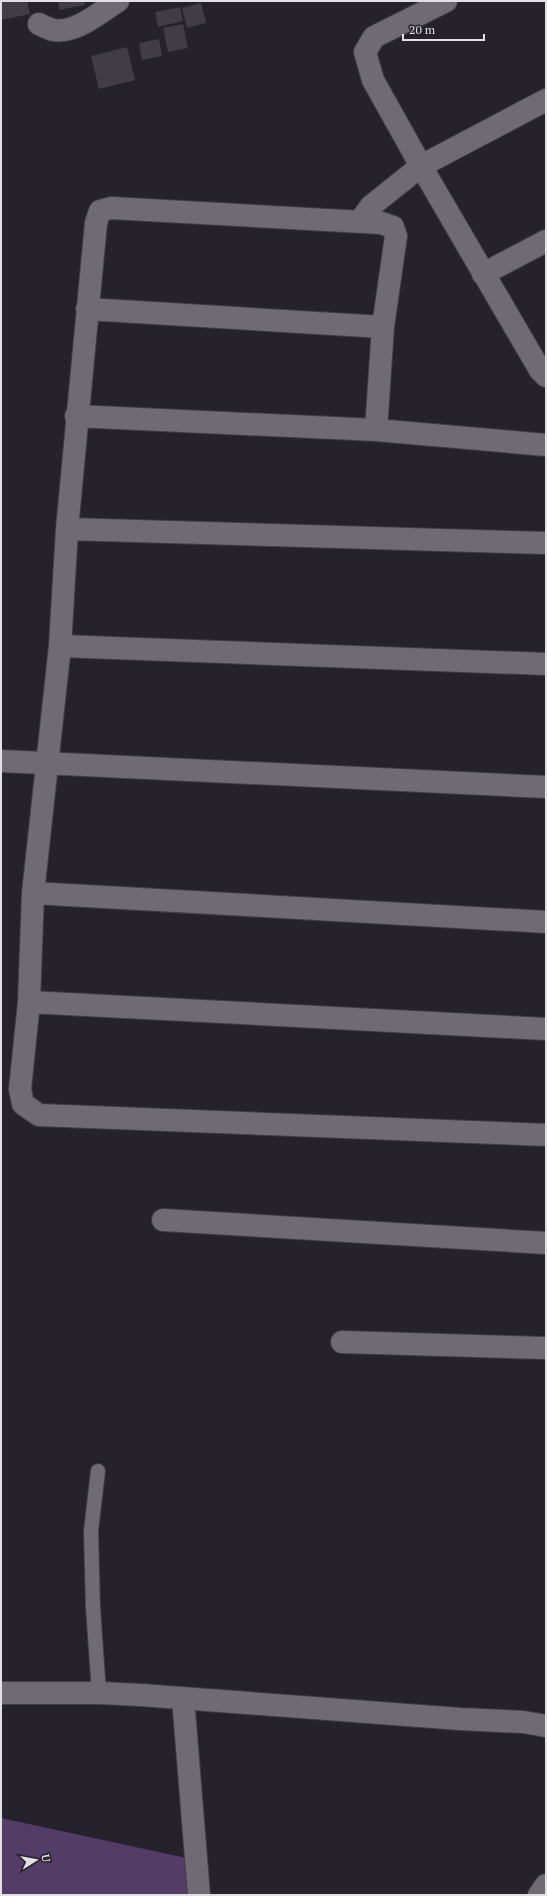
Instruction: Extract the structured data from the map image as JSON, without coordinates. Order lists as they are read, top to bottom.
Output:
{
  "scale_bar": "20 m",
  "north": "right"
}
